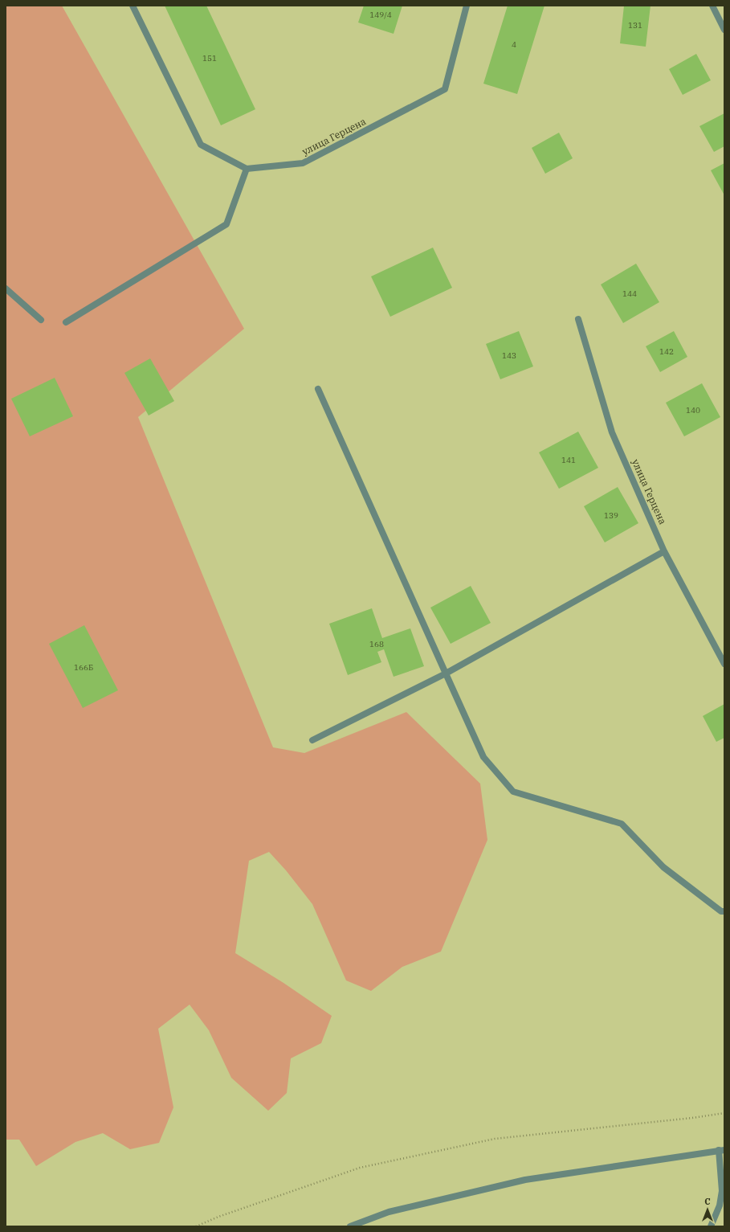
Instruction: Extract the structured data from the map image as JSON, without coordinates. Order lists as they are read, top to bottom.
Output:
{
  "streets": {
    "street": ["улица Герцена"]
  },
  "house_numbers": [
    "149/4",
    "131",
    "4",
    "151",
    "144",
    "142",
    "143",
    "140",
    "141",
    "139",
    "168",
    "166Б"
  ],
  "north": "top"
}
